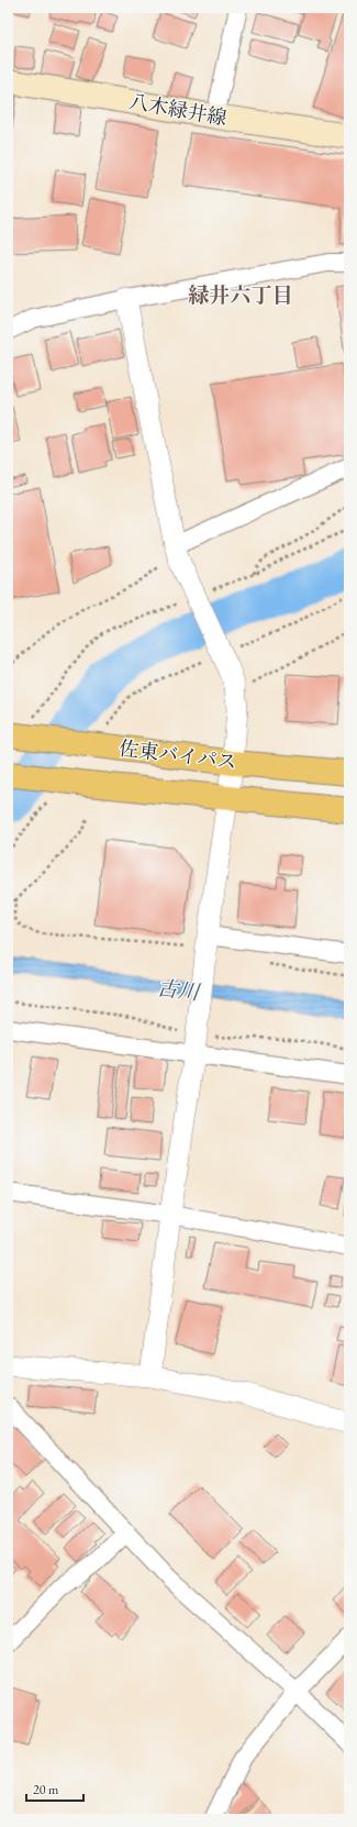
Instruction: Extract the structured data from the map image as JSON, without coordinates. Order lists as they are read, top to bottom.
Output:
{
  "streets": {
    "highway": ["佐東バイパス"],
    "main road": ["八木緑井線"]
  },
  "districts": ["緑井六丁目"],
  "water": ["古川"],
  "scale_bar": "20 m"
}
